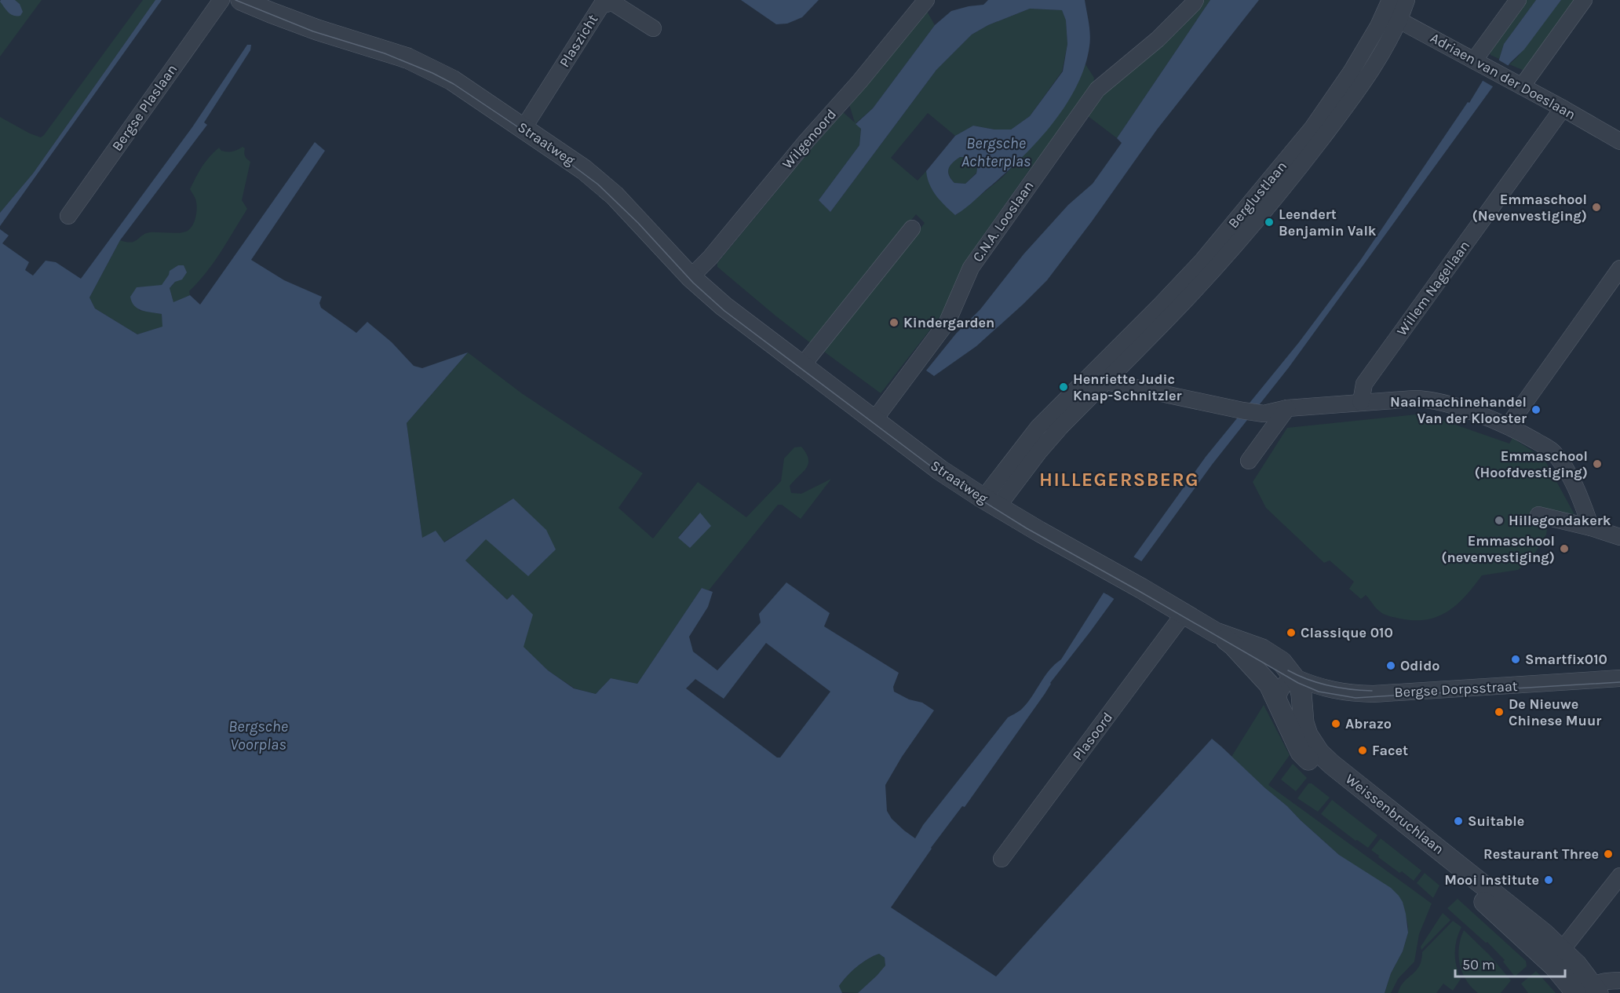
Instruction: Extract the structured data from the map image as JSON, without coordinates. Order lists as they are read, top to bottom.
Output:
{
  "streets": {
    "street": [
      "Plaszicht",
      "Adriaen van der Doeslaan",
      "Bergse Plaslaan",
      "Wilgenoord",
      "Straatweg",
      "Berglustlaan",
      "C.N.A. Looslaan",
      "Willem Nagellaan",
      "Bergse Dorpsstraat",
      "Plasoord",
      "Weissenbruchlaan"
    ]
  },
  "crossings": [
    ["Plaszicht", "Straatweg"],
    ["Adriaen van der Doeslaan", "Berglustlaan"],
    ["Adriaen van der Doeslaan", "Willem Nagellaan"],
    ["Wilgenoord", "Straatweg"],
    ["Straatweg", "Berglustlaan"],
    ["Straatweg", "C.N.A. Looslaan"],
    ["Straatweg", "Bergse Dorpsstraat"],
    ["Bergse Dorpsstraat", "Plasoord"],
    ["Bergse Dorpsstraat", "Weissenbruchlaan"]
  ],
  "districts": ["HILLEGERSBERG"],
  "water": ["Bergsche Achterplas", "Bergsche Voorplas"],
  "places": [
    "Emmaschool (Nevenvestiging)",
    "Leendert Benjamin Valk",
    "Kindergarden",
    "Henriette Judic Knap-Schnitzler",
    "Naaimachinehandel Van der Klooster",
    "Emmaschool (Hoofdvestiging)",
    "Hillegondakerk",
    "Emmaschool (nevenvestiging)",
    "Classique 010",
    "Smartfix010",
    "Odido",
    "De Nieuwe Chinese Muur",
    "Abrazo",
    "Facet",
    "Suitable",
    "Restaurant Three",
    "Mooi Institute"
  ],
  "scale_bar": "50 m"
}
